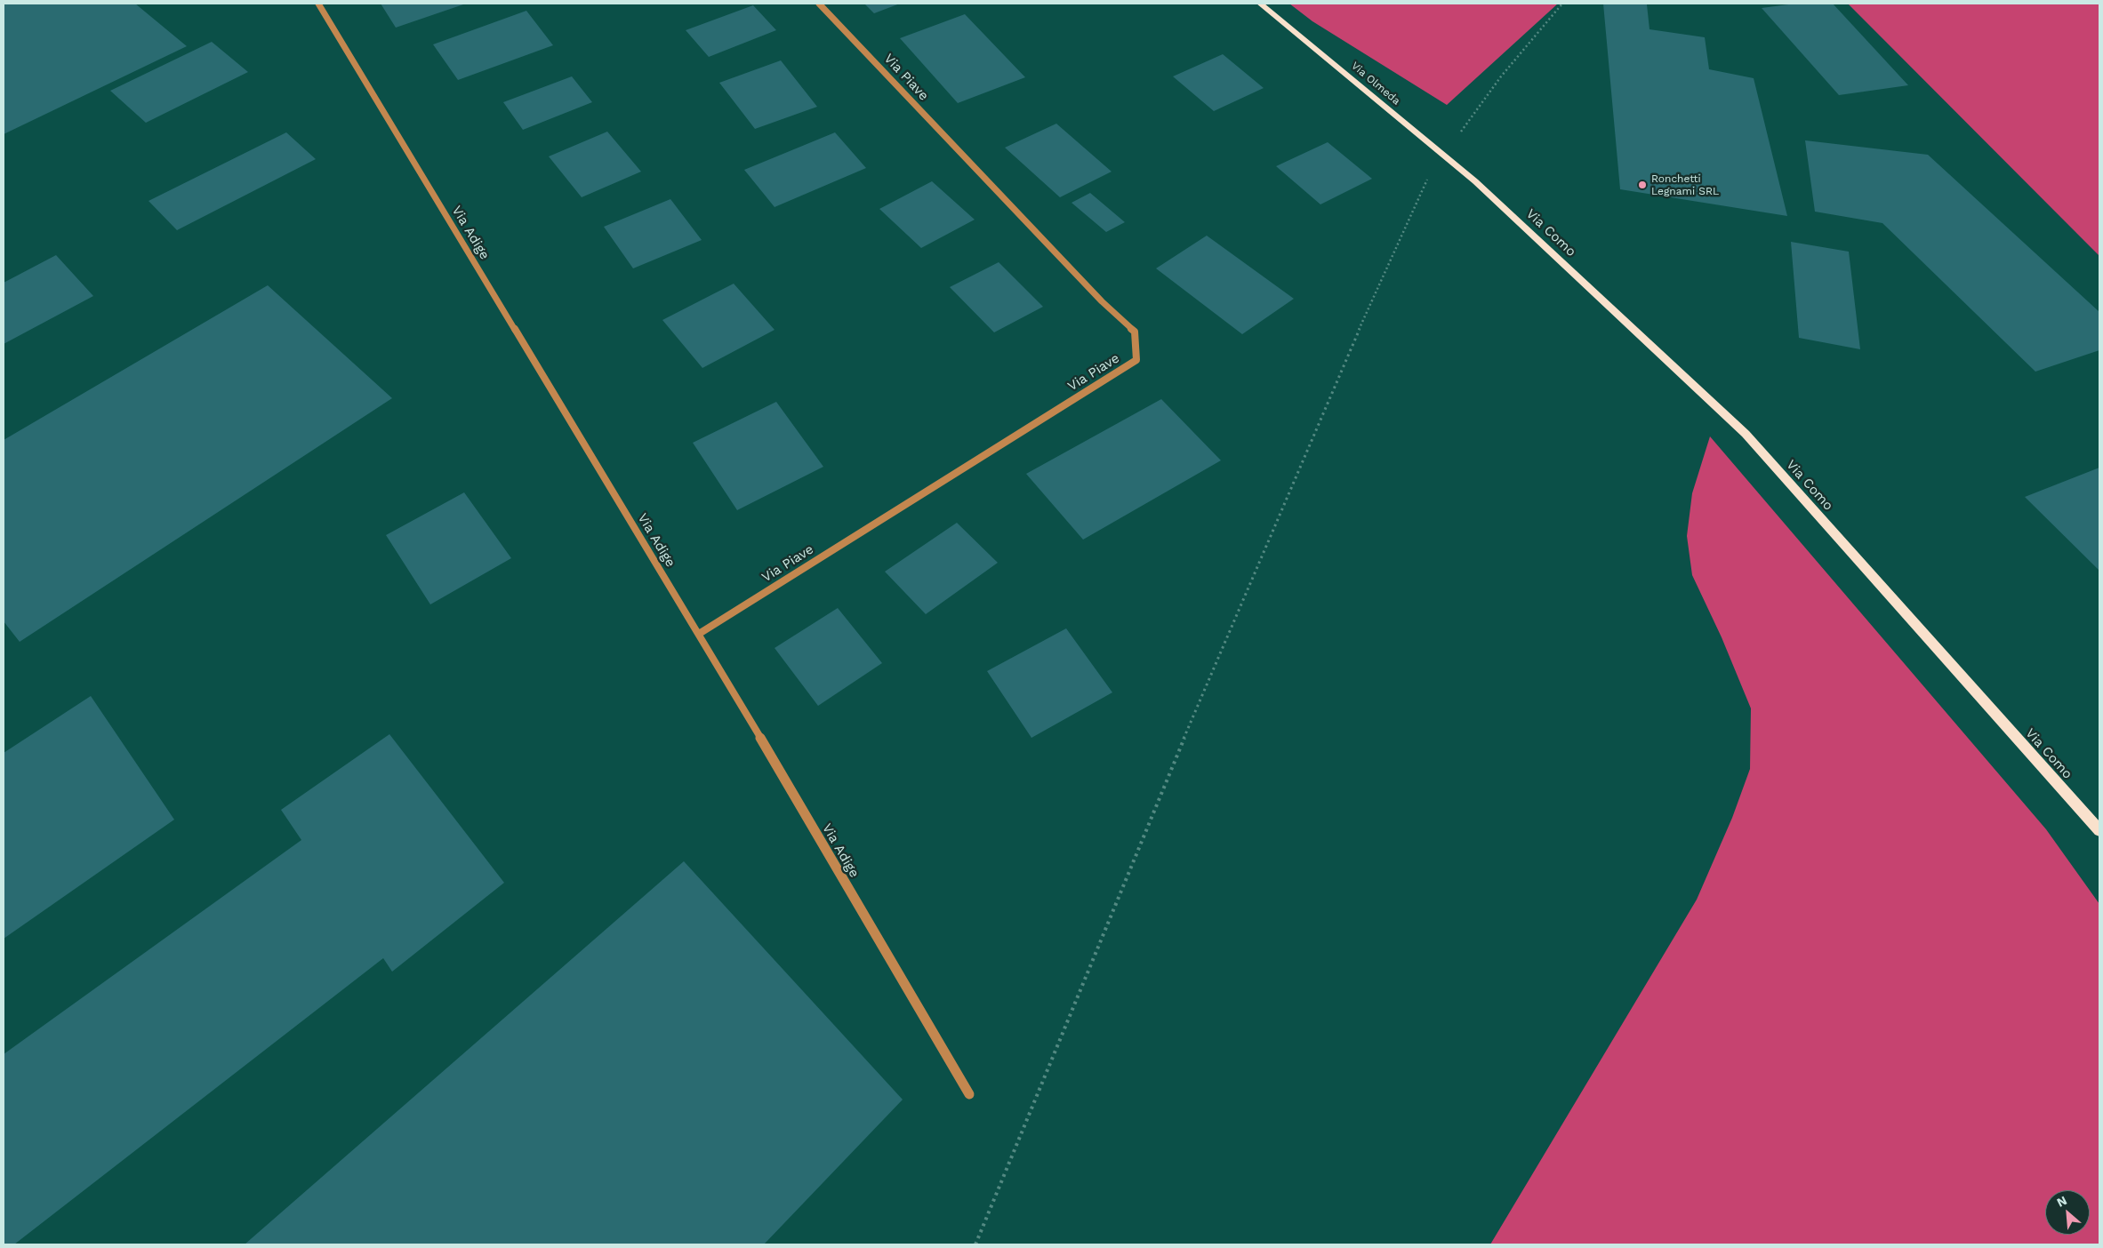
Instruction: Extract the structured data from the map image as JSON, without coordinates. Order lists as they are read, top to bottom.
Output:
{
  "streets": {
    "main road": ["Via Olmeda", "Via Como"],
    "street": ["Via Piave", "Via Adige"]
  },
  "crossings": [
    ["Via Piave", "Via Adige"],
    ["Via Olmeda", "Via Como"]
  ],
  "places": ["Ronchetti Legnami SRL"],
  "north": "top left"
}
